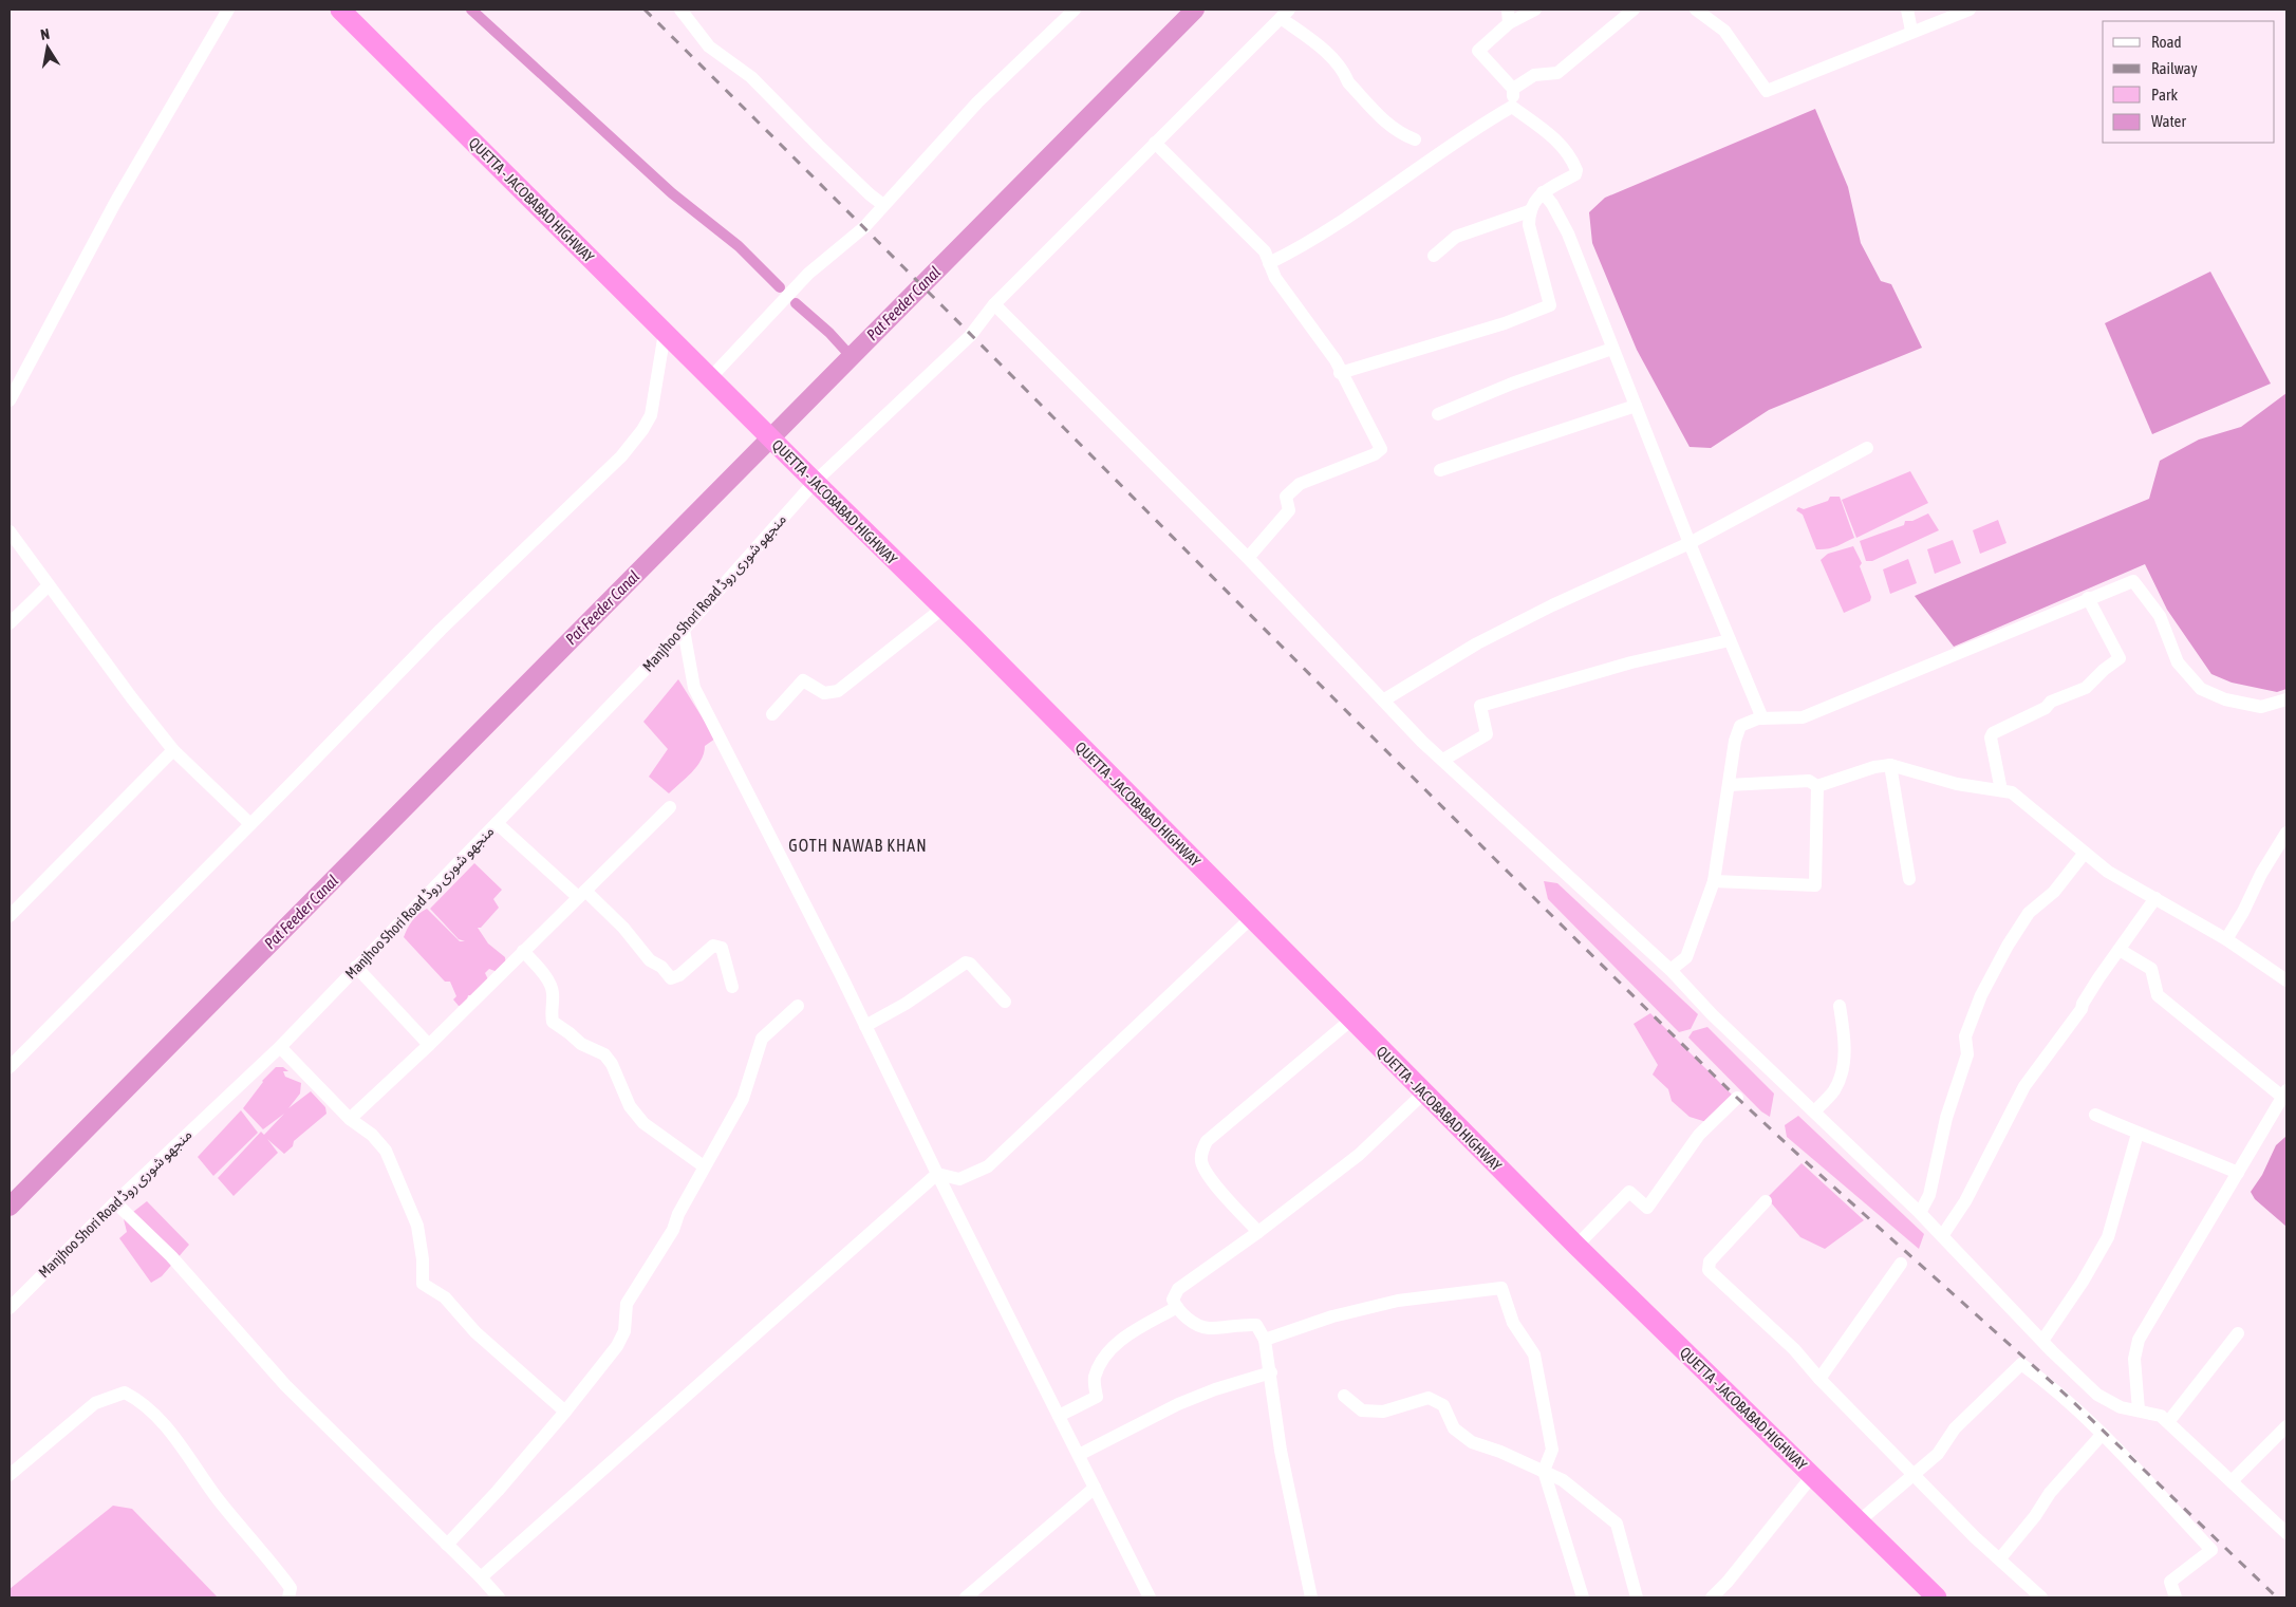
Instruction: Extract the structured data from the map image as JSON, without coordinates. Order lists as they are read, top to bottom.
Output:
{
  "streets": {
    "highway": ["QUETTA - JACOBABAD HIGHWAY"],
    "street": ["Manjhoo Shori Road منجھو شوری روڈ"]
  },
  "crossings": [
    ["QUETTA - JACOBABAD HIGHWAY", "Manjhoo Shori Road منجھو شوری روڈ"]
  ],
  "districts": ["GOTH NAWAB KHAN"],
  "water": ["Pat Feeder Canal"],
  "legend": [
    "Road",
    "Railway",
    "Park",
    "Water"
  ],
  "north": "top"
}
